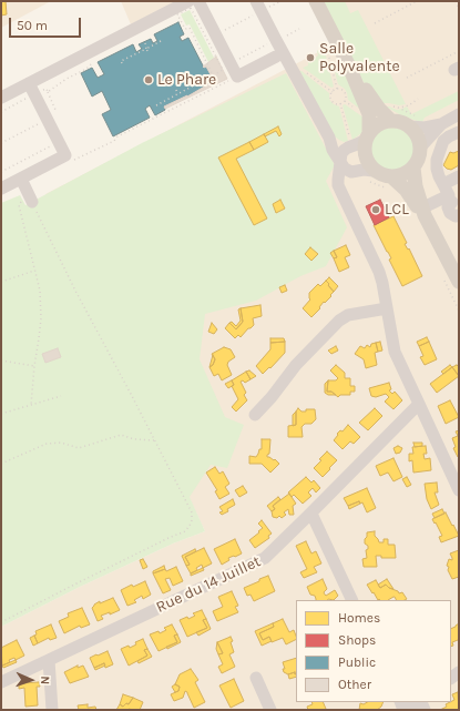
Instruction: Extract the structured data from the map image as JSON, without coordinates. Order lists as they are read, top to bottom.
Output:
{
  "streets": {
    "street": ["Rue du 14 Juillet"]
  },
  "places": ["Salle Polyvalente", "Le Phare", "LCL"],
  "legend": [
    "Homes",
    "Shops",
    "Public",
    "Other"
  ],
  "scale_bar": "50 m",
  "north": "right"
}
